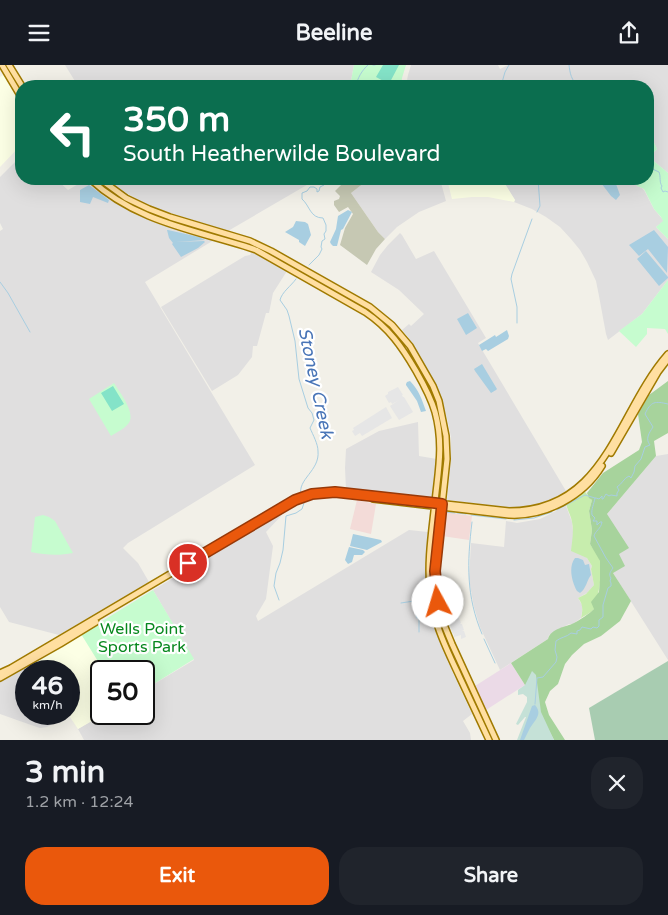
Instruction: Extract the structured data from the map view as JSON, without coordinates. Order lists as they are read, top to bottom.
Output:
{
  "water": ["Stoney Creek"],
  "parks": ["Wells Point Sports Park"],
  "page": {
    "header": "Beeline",
    "turn": ["350 m", "South Heatherwilde Boulevard"],
    "speed": "46 km/h",
    "limit": "50",
    "heading": ["3 min", "1.2 km · 12:24"],
    "buttons": ["Exit", "Share"]
  }
}
